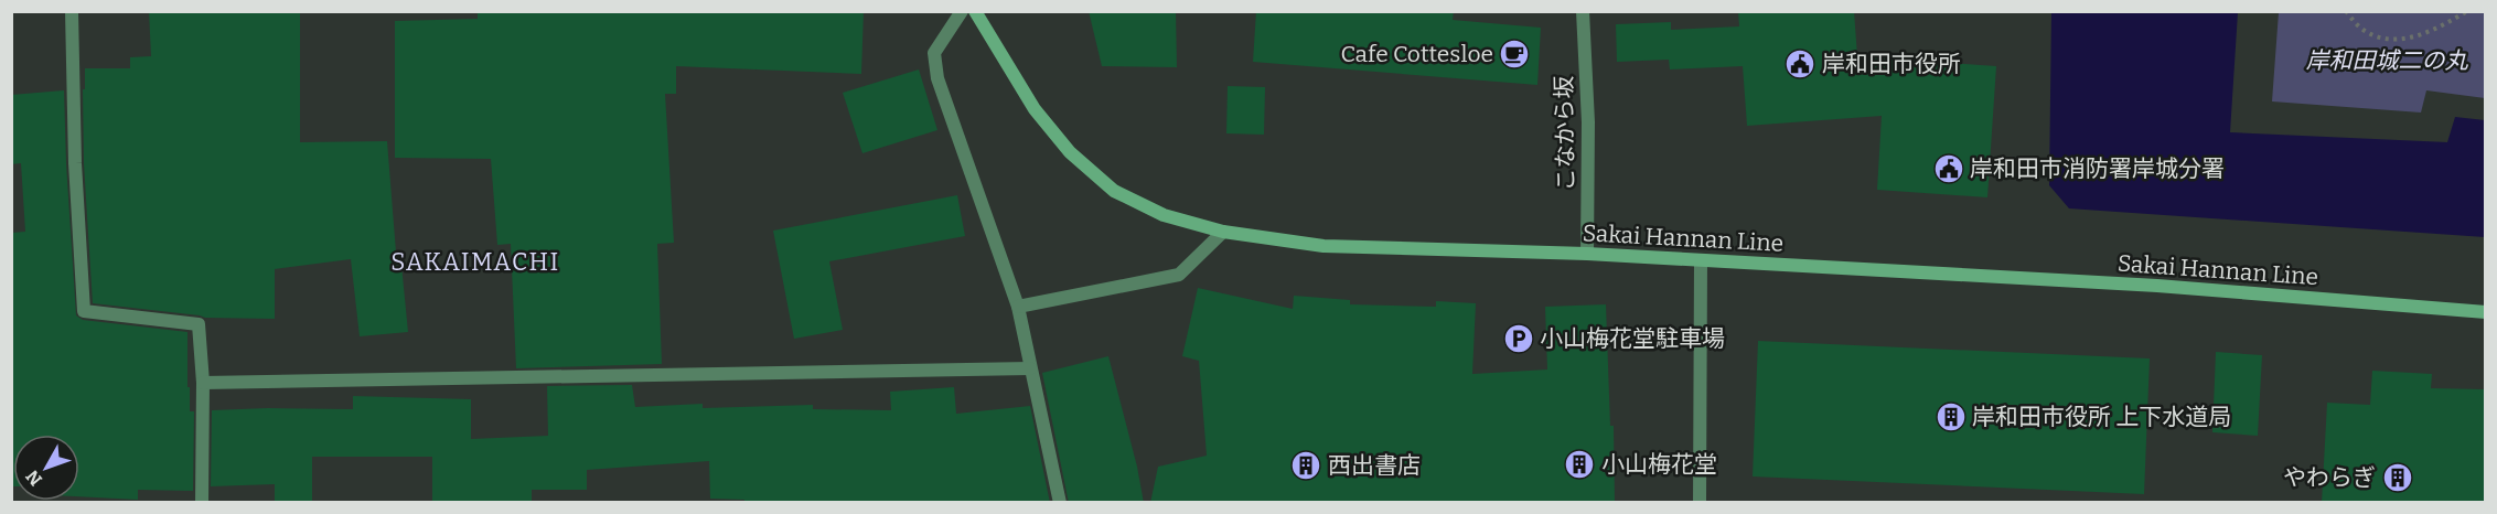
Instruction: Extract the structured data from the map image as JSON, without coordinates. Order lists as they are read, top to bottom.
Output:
{
  "streets": {
    "main road": ["Sakai Hannan Line"],
    "street": ["こなから坂"]
  },
  "crossings": [
    ["こなから坂", "Sakai Hannan Line"]
  ],
  "districts": ["SAKAIMACHI"],
  "parks": ["岸和田城二の丸"],
  "places": {
    "cafe": ["Cafe Cottesloe"],
    "public building": ["岸和田市役所", "岸和田市消防署岸城分署"],
    "parking": ["小山梅花堂駐車場"],
    "building": [
      "岸和田市役所 上下水道局",
      "小山梅花堂",
      "西出書店",
      "やわらぎ"
    ]
  },
  "north": "bottom left"
}
